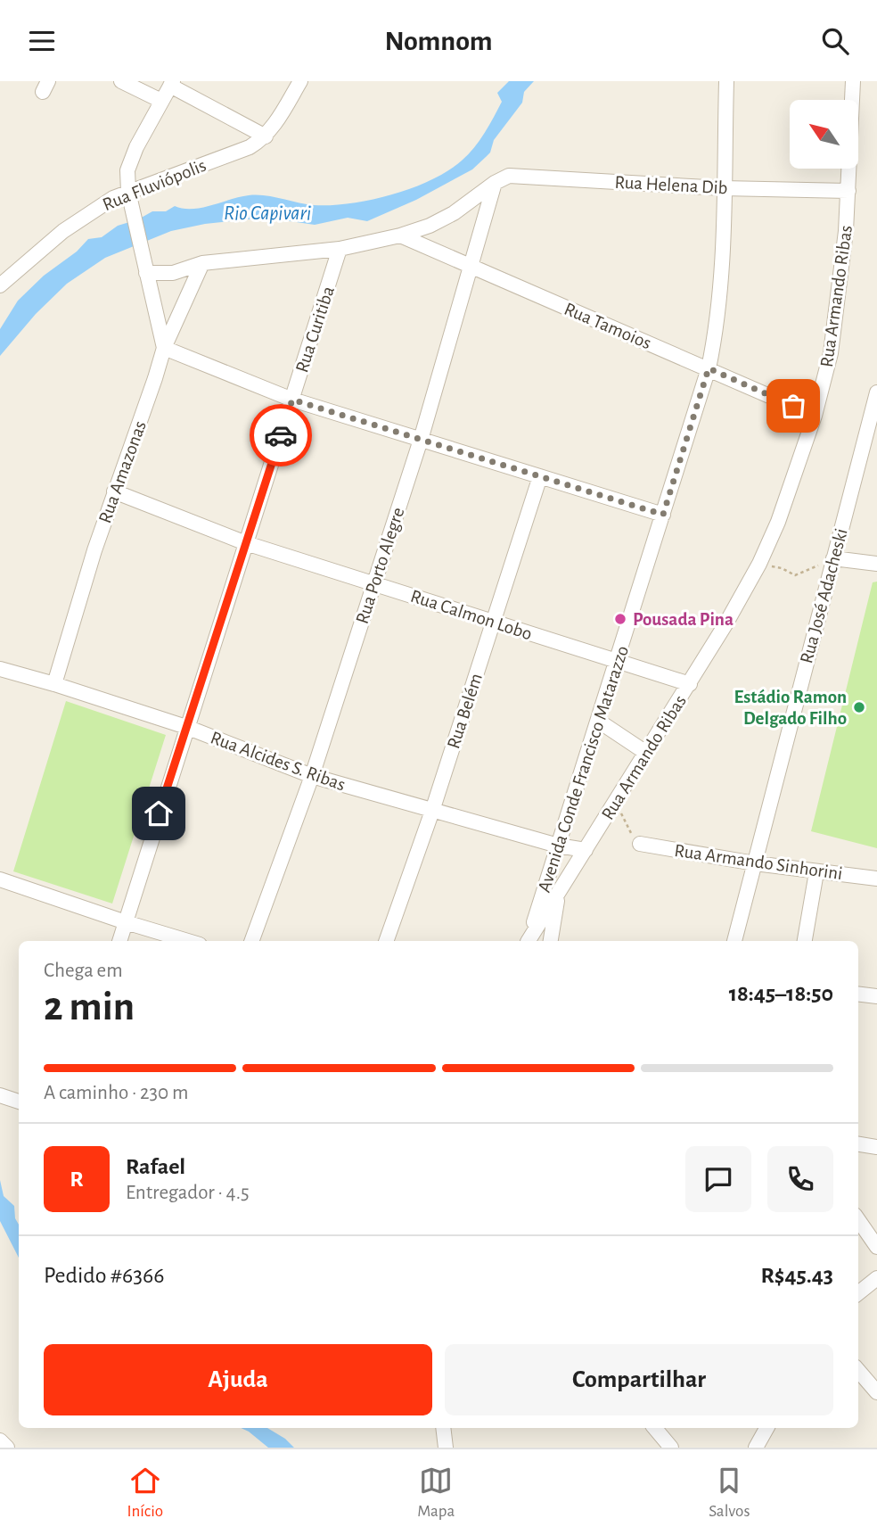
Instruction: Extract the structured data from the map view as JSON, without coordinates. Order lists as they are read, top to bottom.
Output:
{
  "streets": {
    "street": [
      "Rua Fluviópolis",
      "Rua Helena Dib",
      "Rua Armando Ribas",
      "Rua Tamoios",
      "Rua Curitiba",
      "Rua Amazonas",
      "Rua Porto Alegre",
      "Rua José Adacheski",
      "Rua Calmon Lobo",
      "Rua Belém",
      "Rua Alcides S. Ribas",
      "Avenida Conde Francisco Matarazzo",
      "Rua Armando Sinhorini"
    ]
  },
  "crossings": [
    ["Rua Helena Dib", "Rua Armando Ribas"],
    ["Rua Helena Dib", "Rua Porto Alegre"],
    ["Rua Helena Dib", "Avenida Conde Francisco Matarazzo"],
    ["Rua Armando Ribas", "Rua Tamoios"],
    ["Rua Armando Ribas", "Rua Calmon Lobo"],
    ["Rua Armando Ribas", "Rua Alcides S. Ribas"],
    ["Rua Tamoios", "Rua Porto Alegre"],
    ["Rua Tamoios", "Avenida Conde Francisco Matarazzo"],
    ["Rua Curitiba", "Rua Calmon Lobo"],
    ["Rua Curitiba", "Rua Alcides S. Ribas"],
    ["Rua Amazonas", "Rua Calmon Lobo"],
    ["Rua Amazonas", "Rua Alcides S. Ribas"],
    ["Rua Porto Alegre", "Rua Calmon Lobo"],
    ["Rua Porto Alegre", "Rua Alcides S. Ribas"],
    ["Rua José Adacheski", "Rua Armando Sinhorini"],
    ["Rua Calmon Lobo", "Rua Belém"],
    ["Rua Calmon Lobo", "Avenida Conde Francisco Matarazzo"],
    ["Rua Belém", "Rua Alcides S. Ribas"],
    ["Rua Alcides S. Ribas", "Avenida Conde Francisco Matarazzo"]
  ],
  "water": ["Rio Capivari"],
  "places": ["Pousada Pina", "Estádio Ramon Delgado Filho"],
  "north": "top left",
  "page": {
    "header": "Nomnom",
    "heading": ["2 min", "Chega em", "18:45–18:50"],
    "panel": [
      "Rafael",
      "Entregador · 4.5",
      "Pedido #6366",
      "R$45.43"
    ],
    "bar": "A caminho · 230 m",
    "round": "R",
    "buttons": ["Ajuda", "Compartilhar"],
    "tabs": ["Início", "Mapa", "Salvos"]
  }
}
